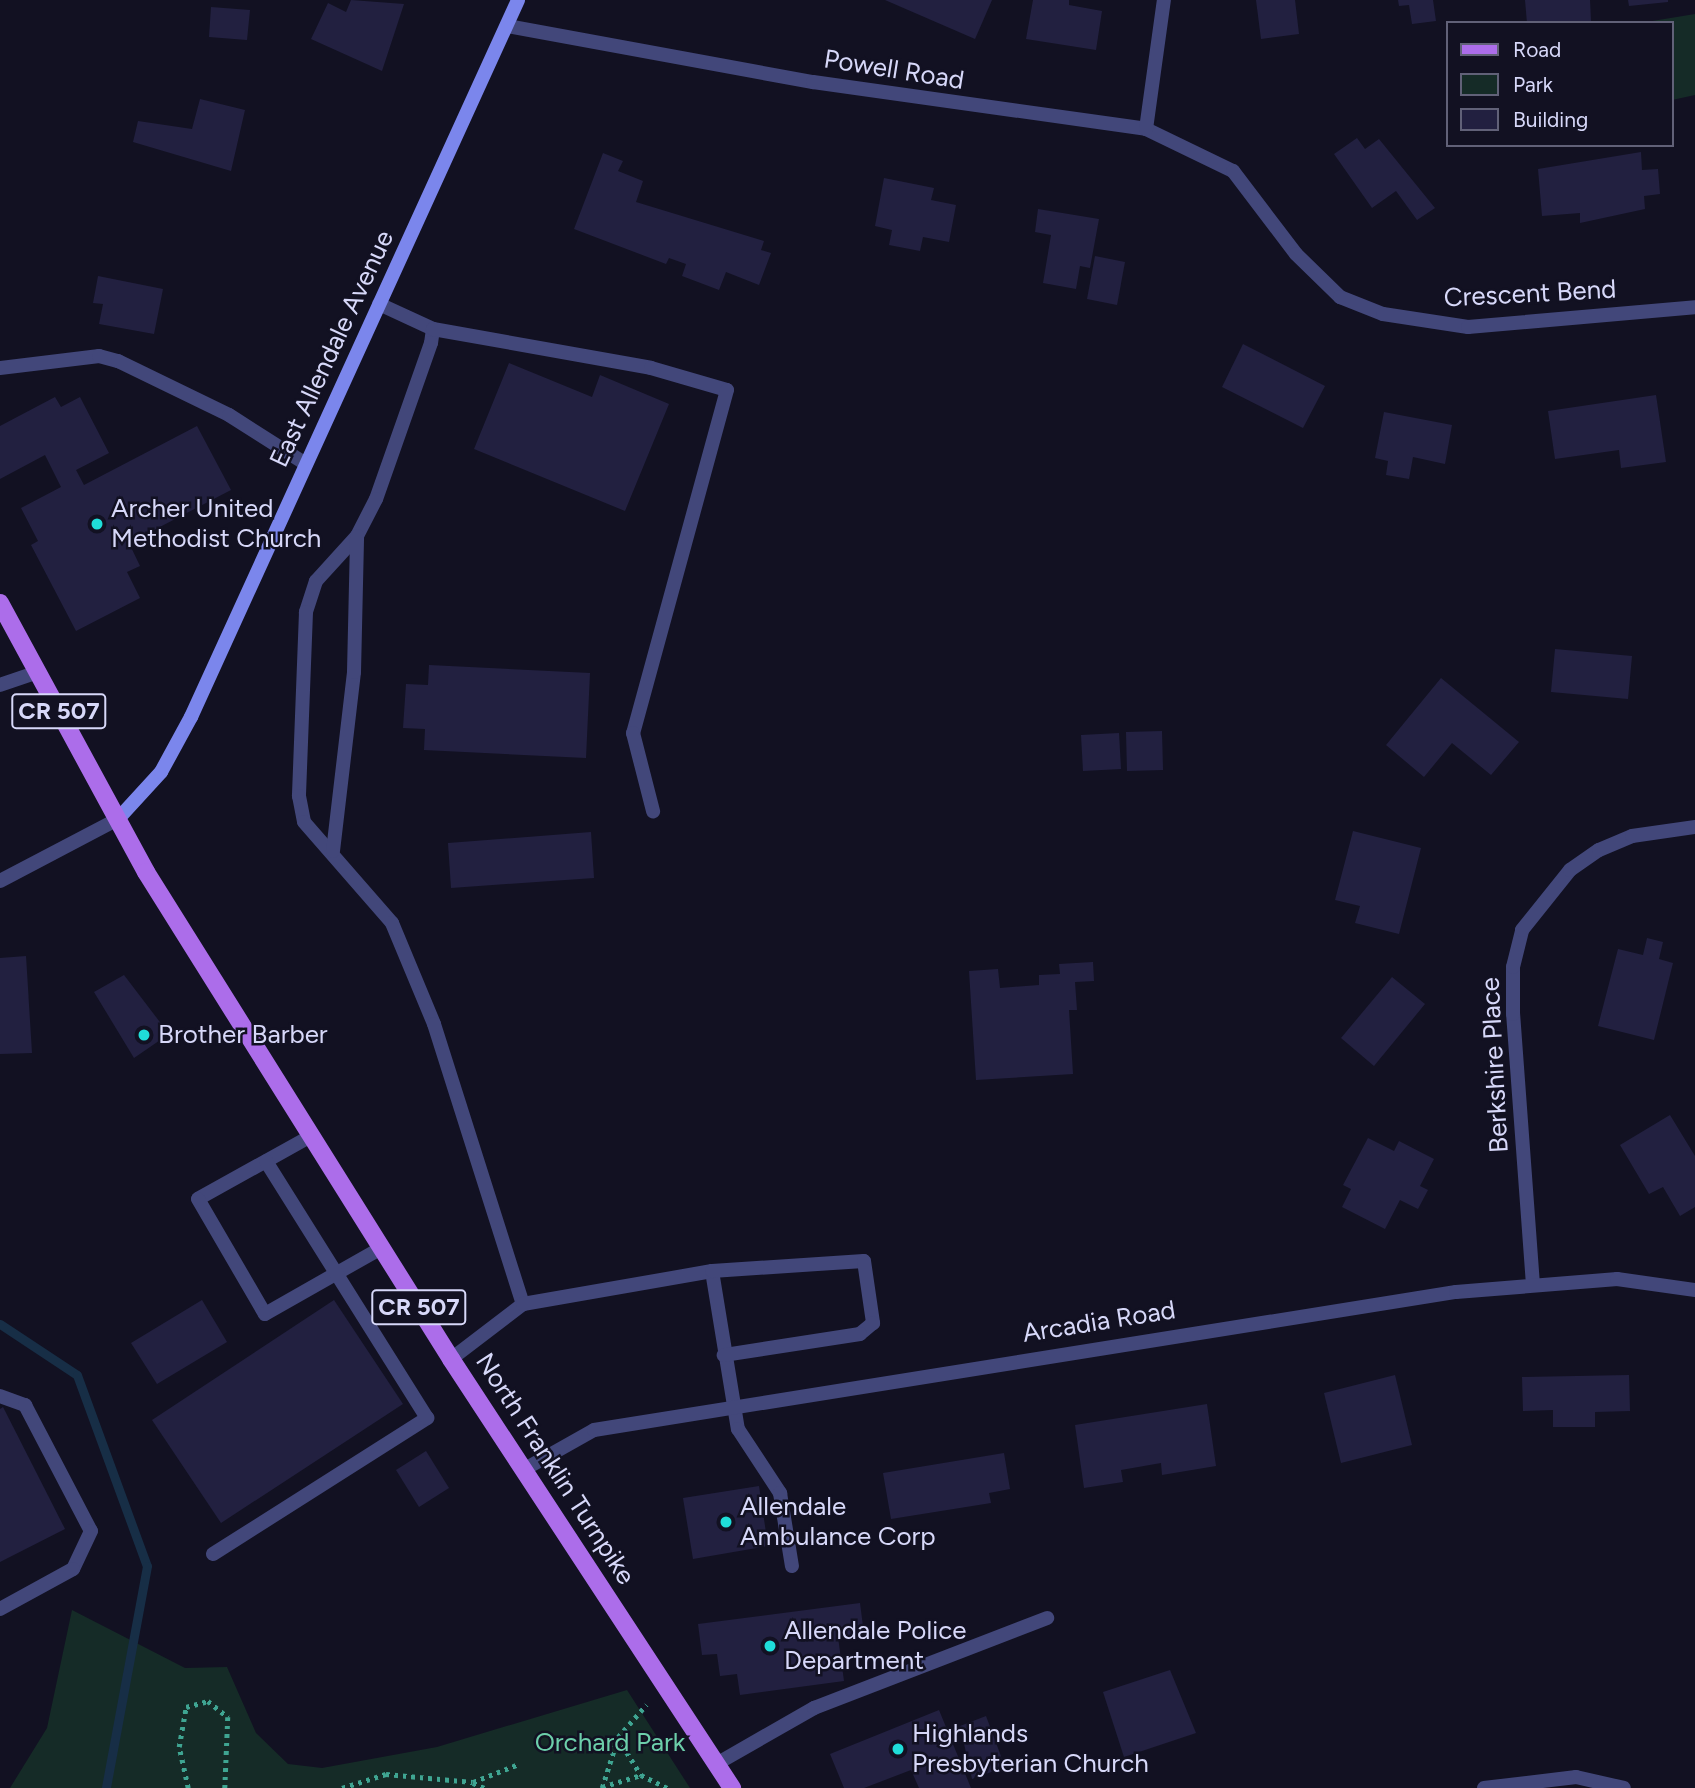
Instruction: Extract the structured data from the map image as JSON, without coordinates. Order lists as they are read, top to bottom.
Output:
{
  "streets": {
    "main road": ["East Allendale Avenue", "CR 507", "North Franklin Turnpike"],
    "street": [
      "Powell Road",
      "Crescent Bend",
      "Berkshire Place",
      "Arcadia Road"
    ]
  },
  "crossings": [
    ["Powell Road", "Crescent Bend"],
    ["Powell Road", "East Allendale Avenue"],
    ["East Allendale Avenue", "CR 507"],
    ["East Allendale Avenue", "North Franklin Turnpike"],
    ["CR 507", "North Franklin Turnpike"],
    ["Berkshire Place", "Arcadia Road"],
    ["Arcadia Road", "North Franklin Turnpike"]
  ],
  "parks": ["Orchard Park"],
  "places": [
    "Archer United Methodist Church",
    "Brother Barber",
    "Allendale Ambulance Corp",
    "Allendale Police Department",
    "Highlands Presbyterian Church"
  ],
  "legend": ["Road", "Park", "Building"]
}
